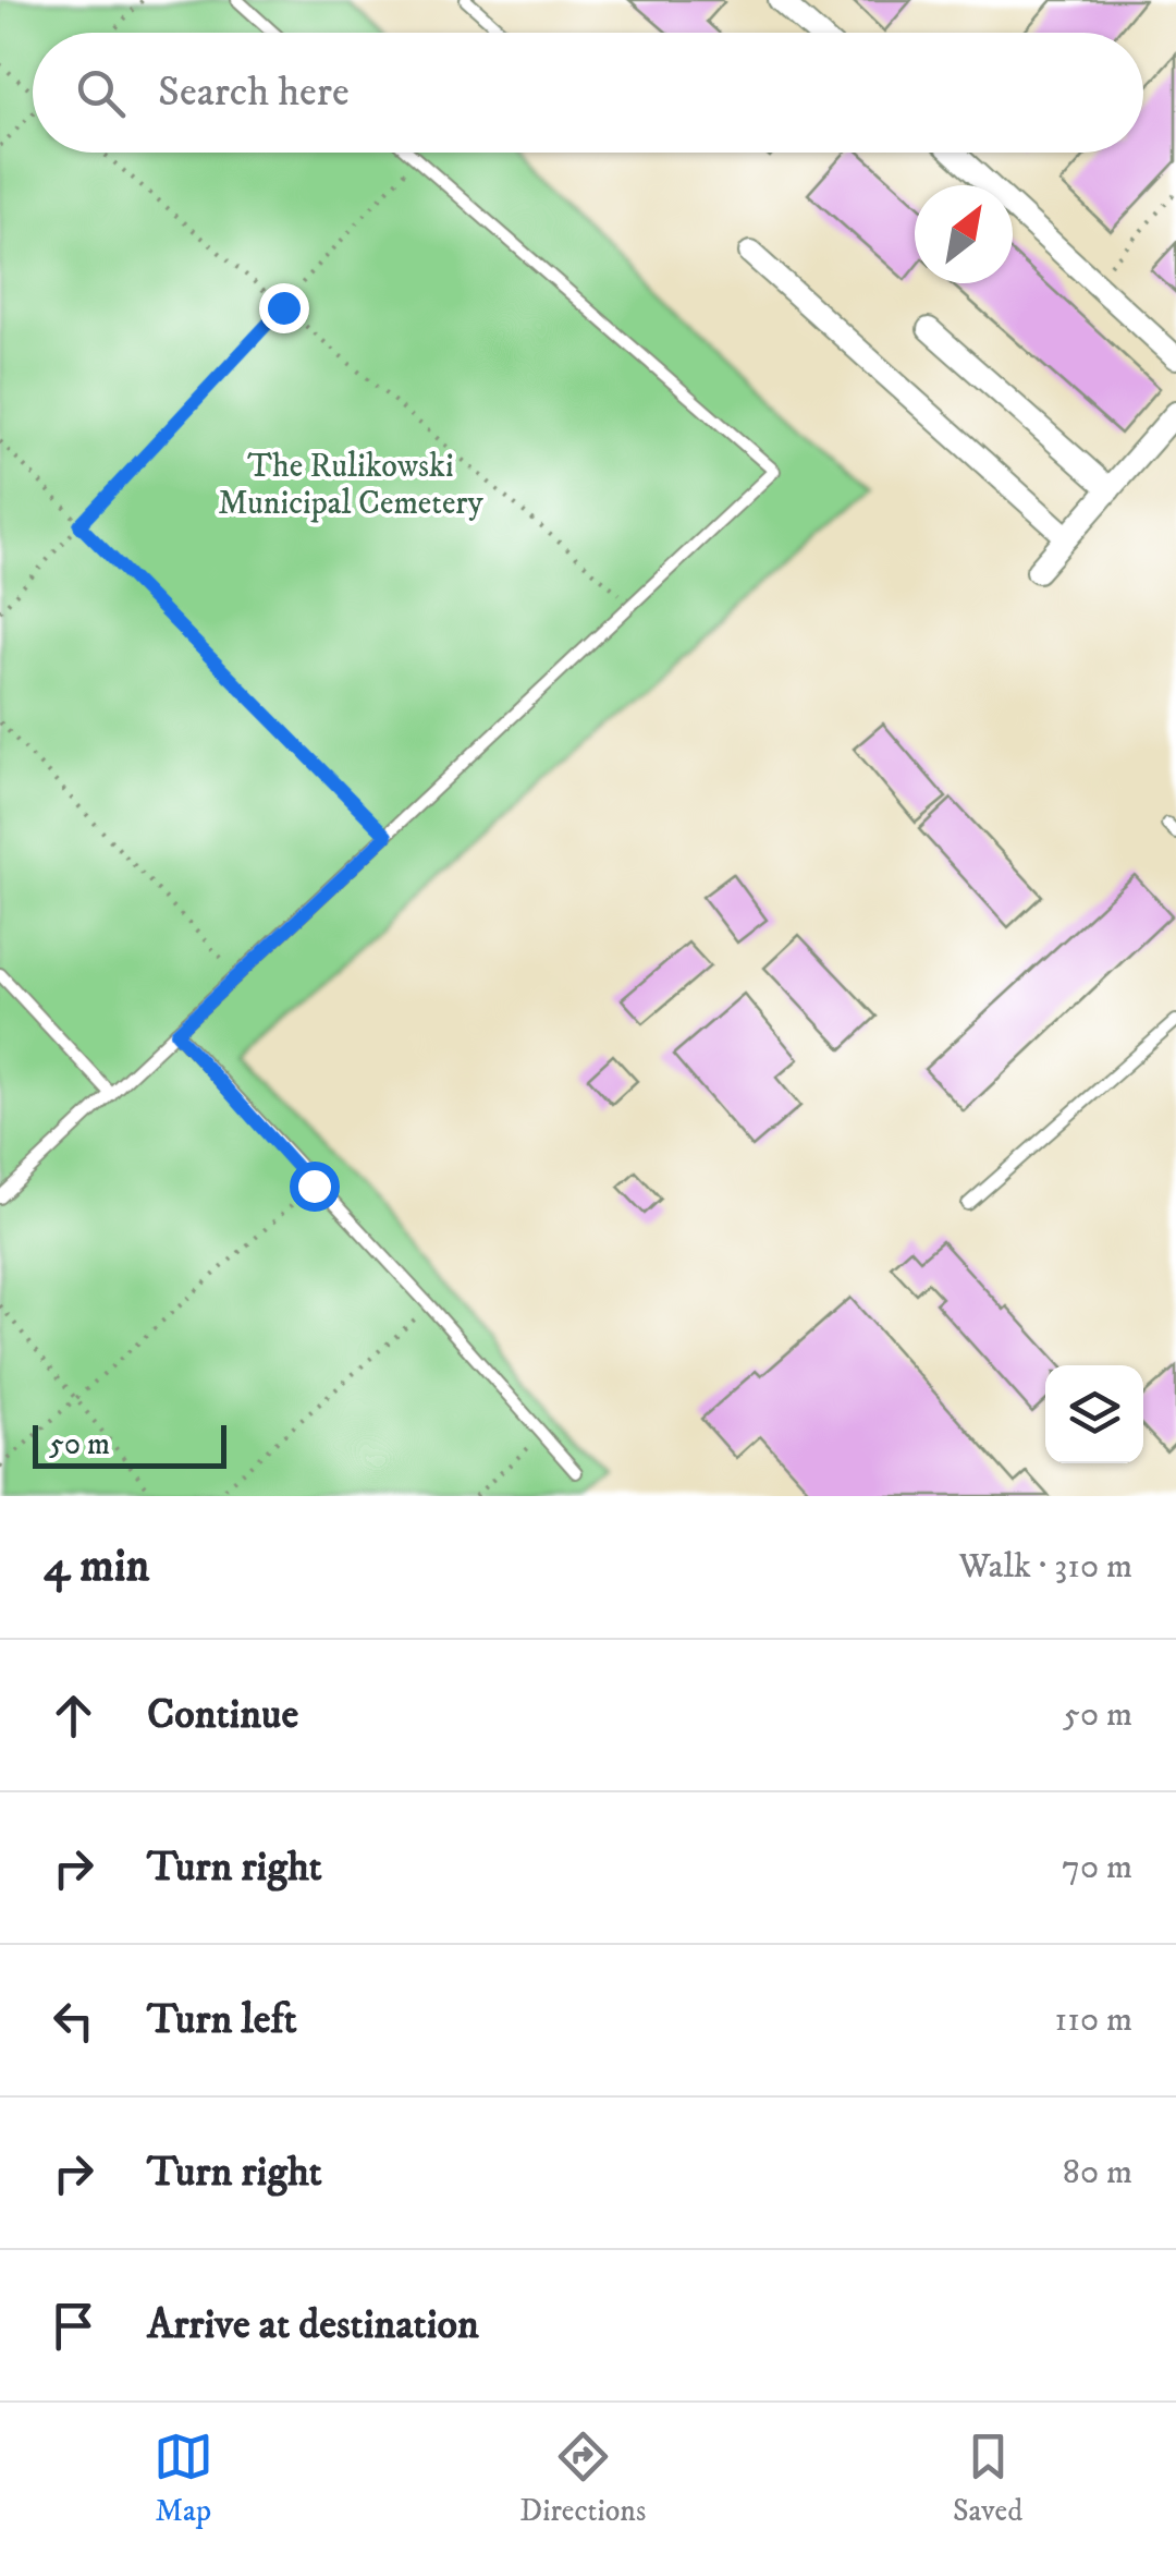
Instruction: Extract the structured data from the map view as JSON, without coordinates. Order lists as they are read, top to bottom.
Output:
{
  "parks": ["The Rulikowski Municipal Cemetery"],
  "scale_bar": "50 m",
  "north": "top right",
  "page": {
    "search": "Search here",
    "scale": "50 m",
    "heading": ["4 min", "Walk · 310 m"],
    "list": [
      ["Continue", "50 m"],
      ["Turn right", "70 m"],
      ["Turn left", "110 m"],
      ["Turn right", "80 m"],
      "Arrive at destination"
    ],
    "nav": ["Map", "Directions", "Saved"]
  }
}
